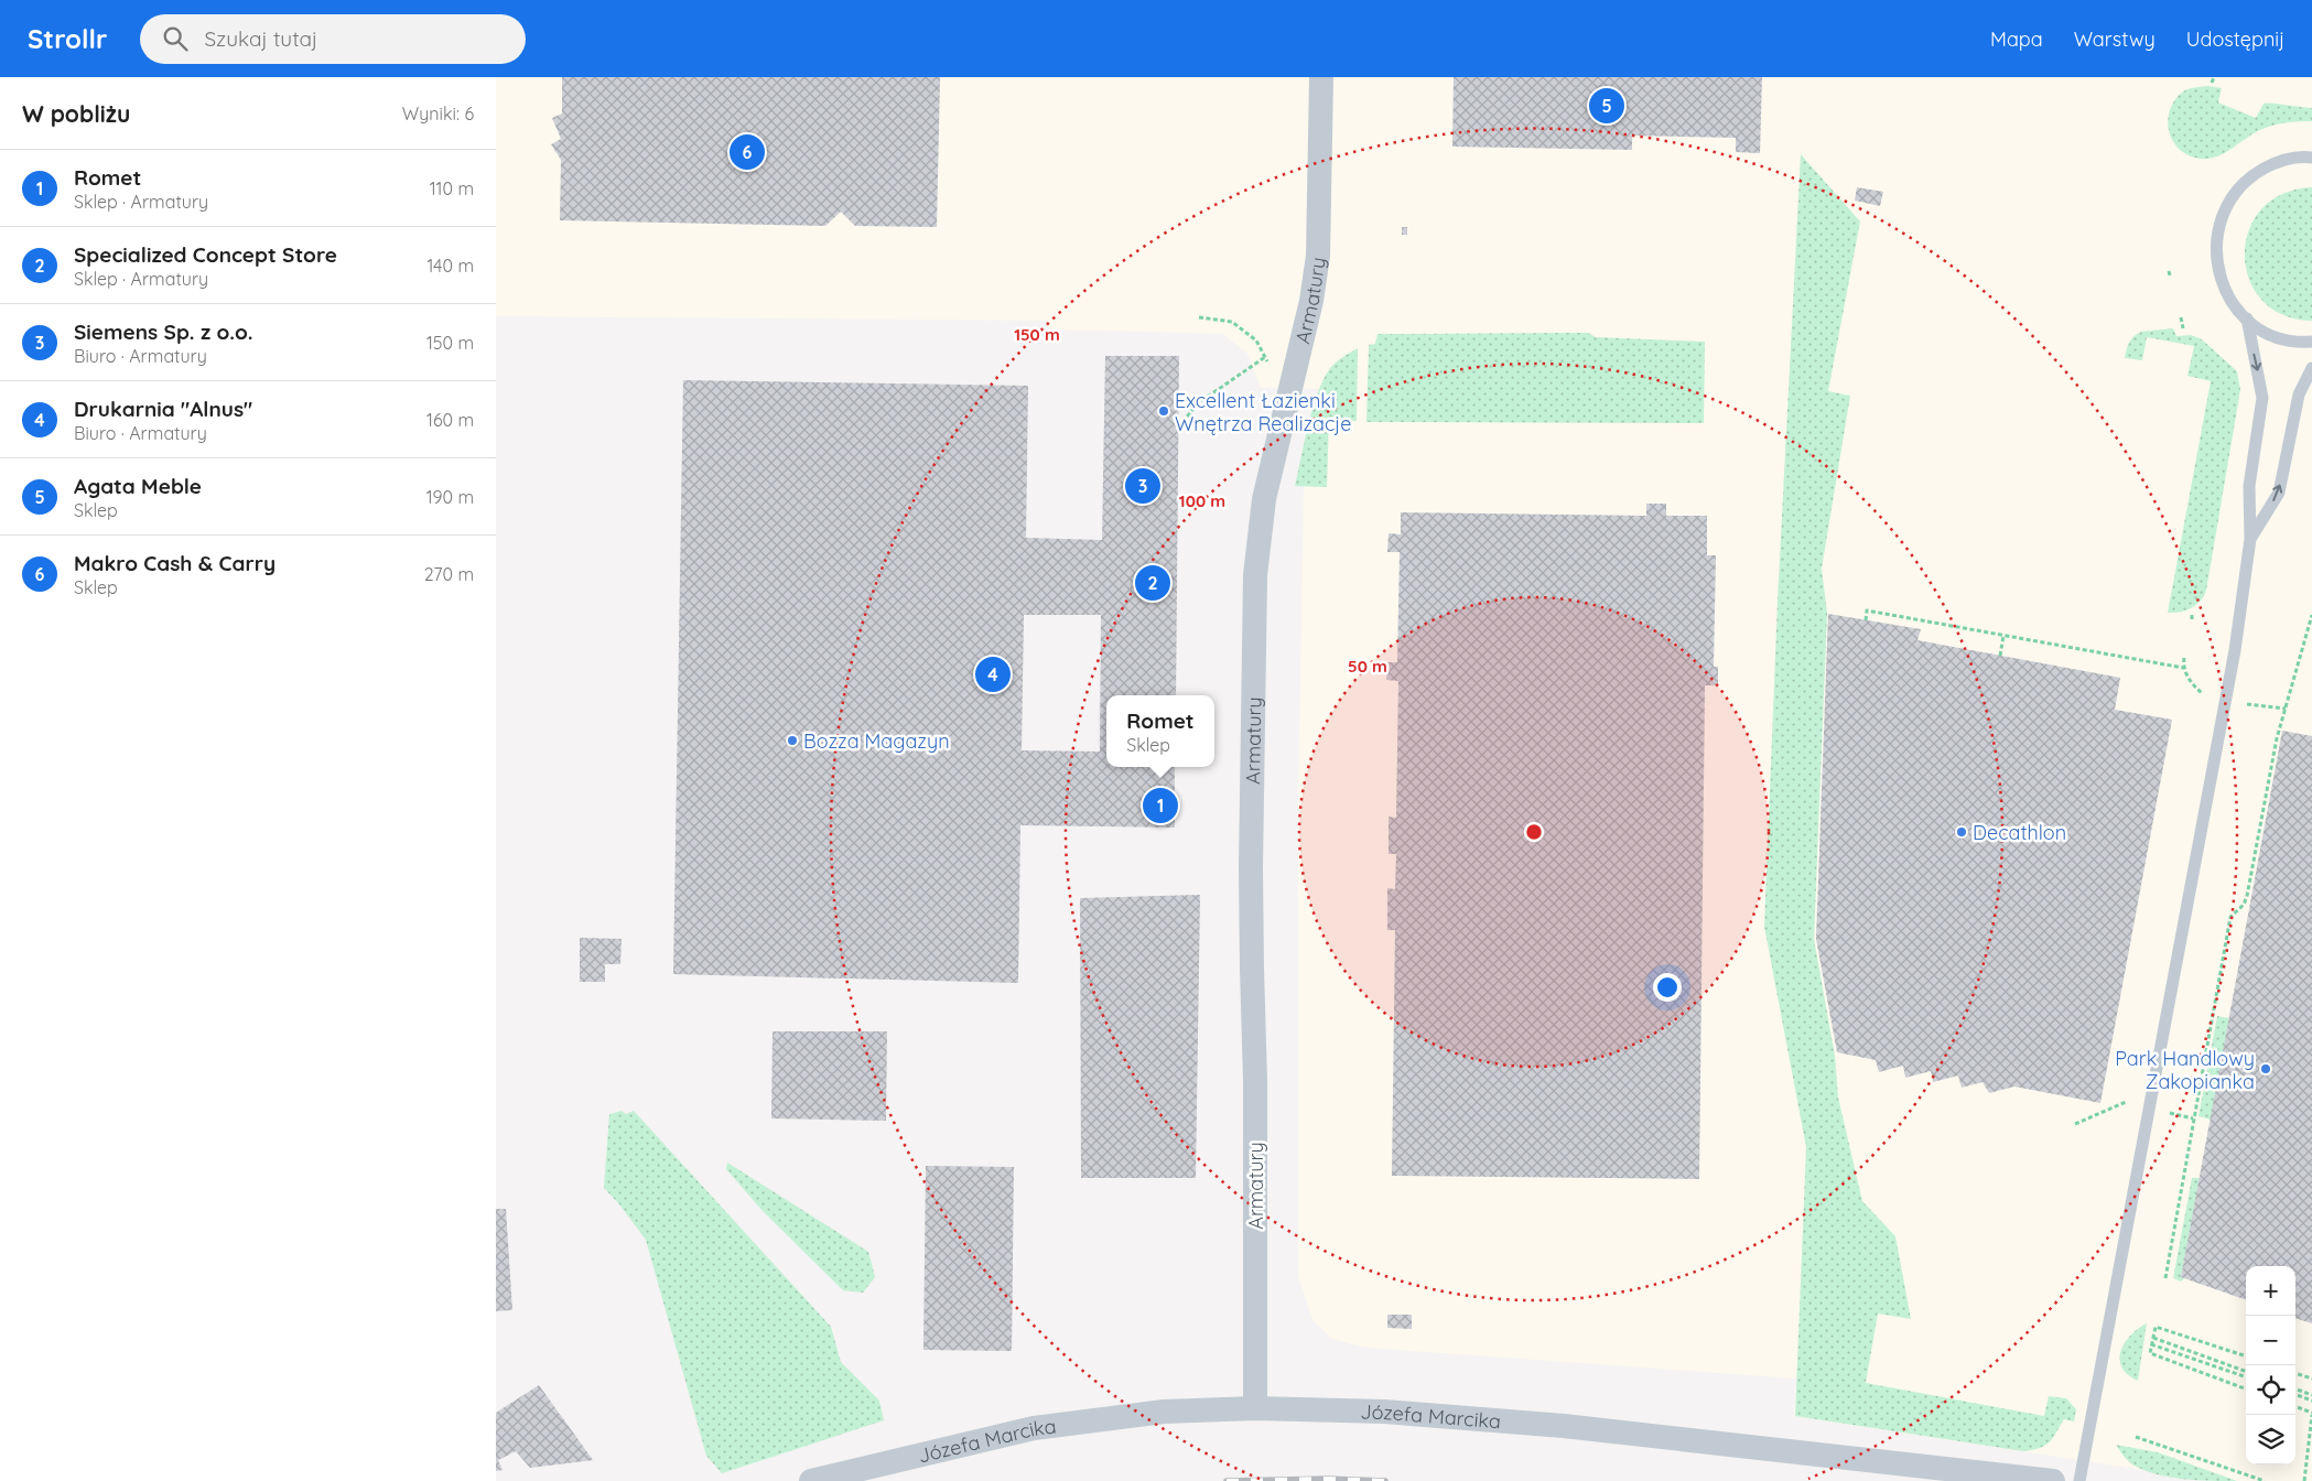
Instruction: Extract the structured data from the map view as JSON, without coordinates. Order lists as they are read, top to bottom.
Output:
{
  "streets": {
    "street": ["Armatury", "Józefa Marcika"]
  },
  "crossings": [
    ["Armatury", "Józefa Marcika"]
  ],
  "places": [
    "Excellent Łazienki Wnętrza Realizacje",
    "Bozza Magazyn",
    "Decathlon",
    "Park Handlowy Zakopianka"
  ],
  "page": {
    "header": "Strollr",
    "search": "Szukaj tutaj",
    "nav": ["Mapa", "Warstwy", "Udostępnij"],
    "heading": ["W pobliżu", "Wyniki: 6"],
    "pins": [
      "5",
      "6",
      "3",
      "2",
      "4",
      "1"
    ],
    "list": [
      {
        "mark": "1",
        "name": "Romet",
        "note": "Sklep · Armatury",
        "value": "110 m"
      },
      {
        "mark": "2",
        "name": "Specialized Concept Store",
        "note": "Sklep · Armatury",
        "value": "140 m"
      },
      {
        "mark": "3",
        "name": "Siemens Sp. z o.o.",
        "note": "Biuro · Armatury",
        "value": "150 m"
      },
      {
        "mark": "4",
        "name": "Drukarnia \"Alnus\"",
        "note": "Biuro · Armatury",
        "value": "160 m"
      },
      {
        "mark": "5",
        "name": "Agata Meble",
        "note": "Sklep",
        "value": "190 m"
      },
      {
        "mark": "6",
        "name": "Makro Cash & Carry",
        "note": "Sklep",
        "value": "270 m"
      }
    ],
    "popup": ["Romet", "Sklep"],
    "map_buttons": ["+", "−"]
  },
  "rings": ["150 m", "100 m", "50 m"]
}
